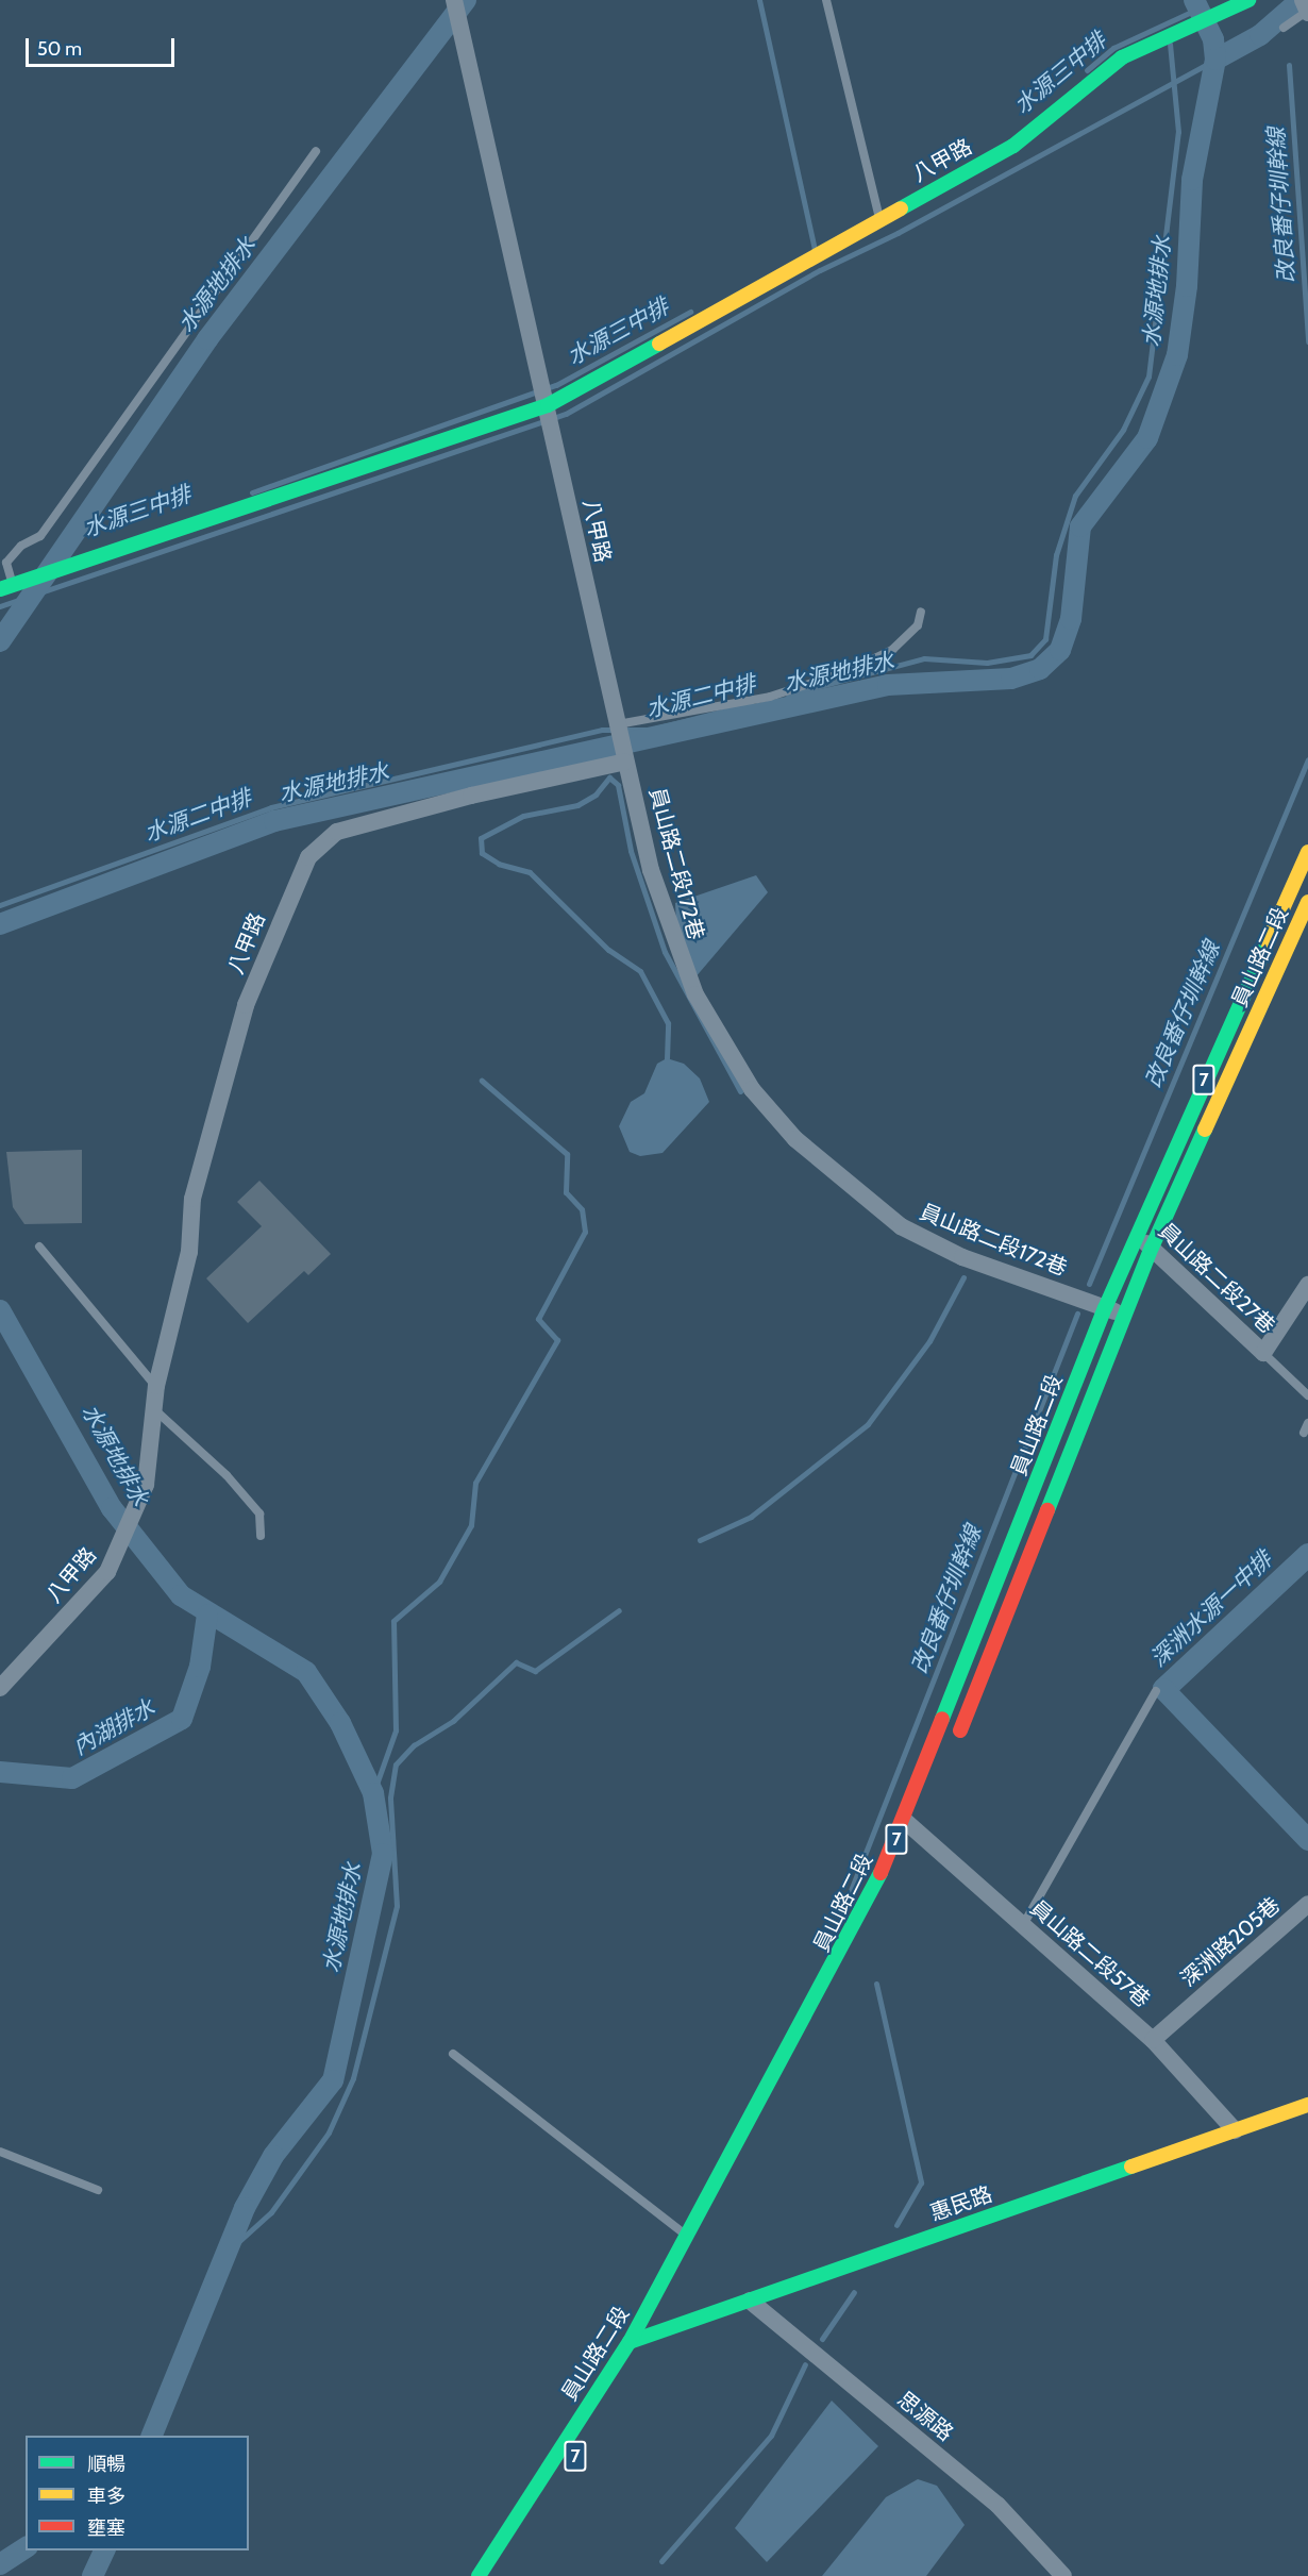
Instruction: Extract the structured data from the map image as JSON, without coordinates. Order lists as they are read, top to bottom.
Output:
{
  "streets": {
    "main road": [
      "八甲路",
      "員山路二段",
      "7",
      "惠民路"
    ],
    "street": [
      "員山路二段172巷",
      "員山路二段27巷",
      "深洲路205巷",
      "員山路二段57巷",
      "思源路"
    ]
  },
  "crossings": [
    ["八甲路", "員山路二段172巷"],
    ["員山路二段172巷", "員山路二段"],
    ["員山路二段", "員山路二段27巷"],
    ["員山路二段", "員山路二段57巷"],
    ["員山路二段", "惠民路"],
    ["深洲路205巷", "員山路二段57巷"],
    ["員山路二段57巷", "惠民路"],
    ["惠民路", "思源路"]
  ],
  "water": [
    "水源三中排",
    "改良番仔圳幹線",
    "水源地排水",
    "水源二中排",
    "深洲水源一中排",
    "內湖排水"
  ],
  "legend": ["順暢", "車多", "壅塞"],
  "scale_bar": "50 m"
}
